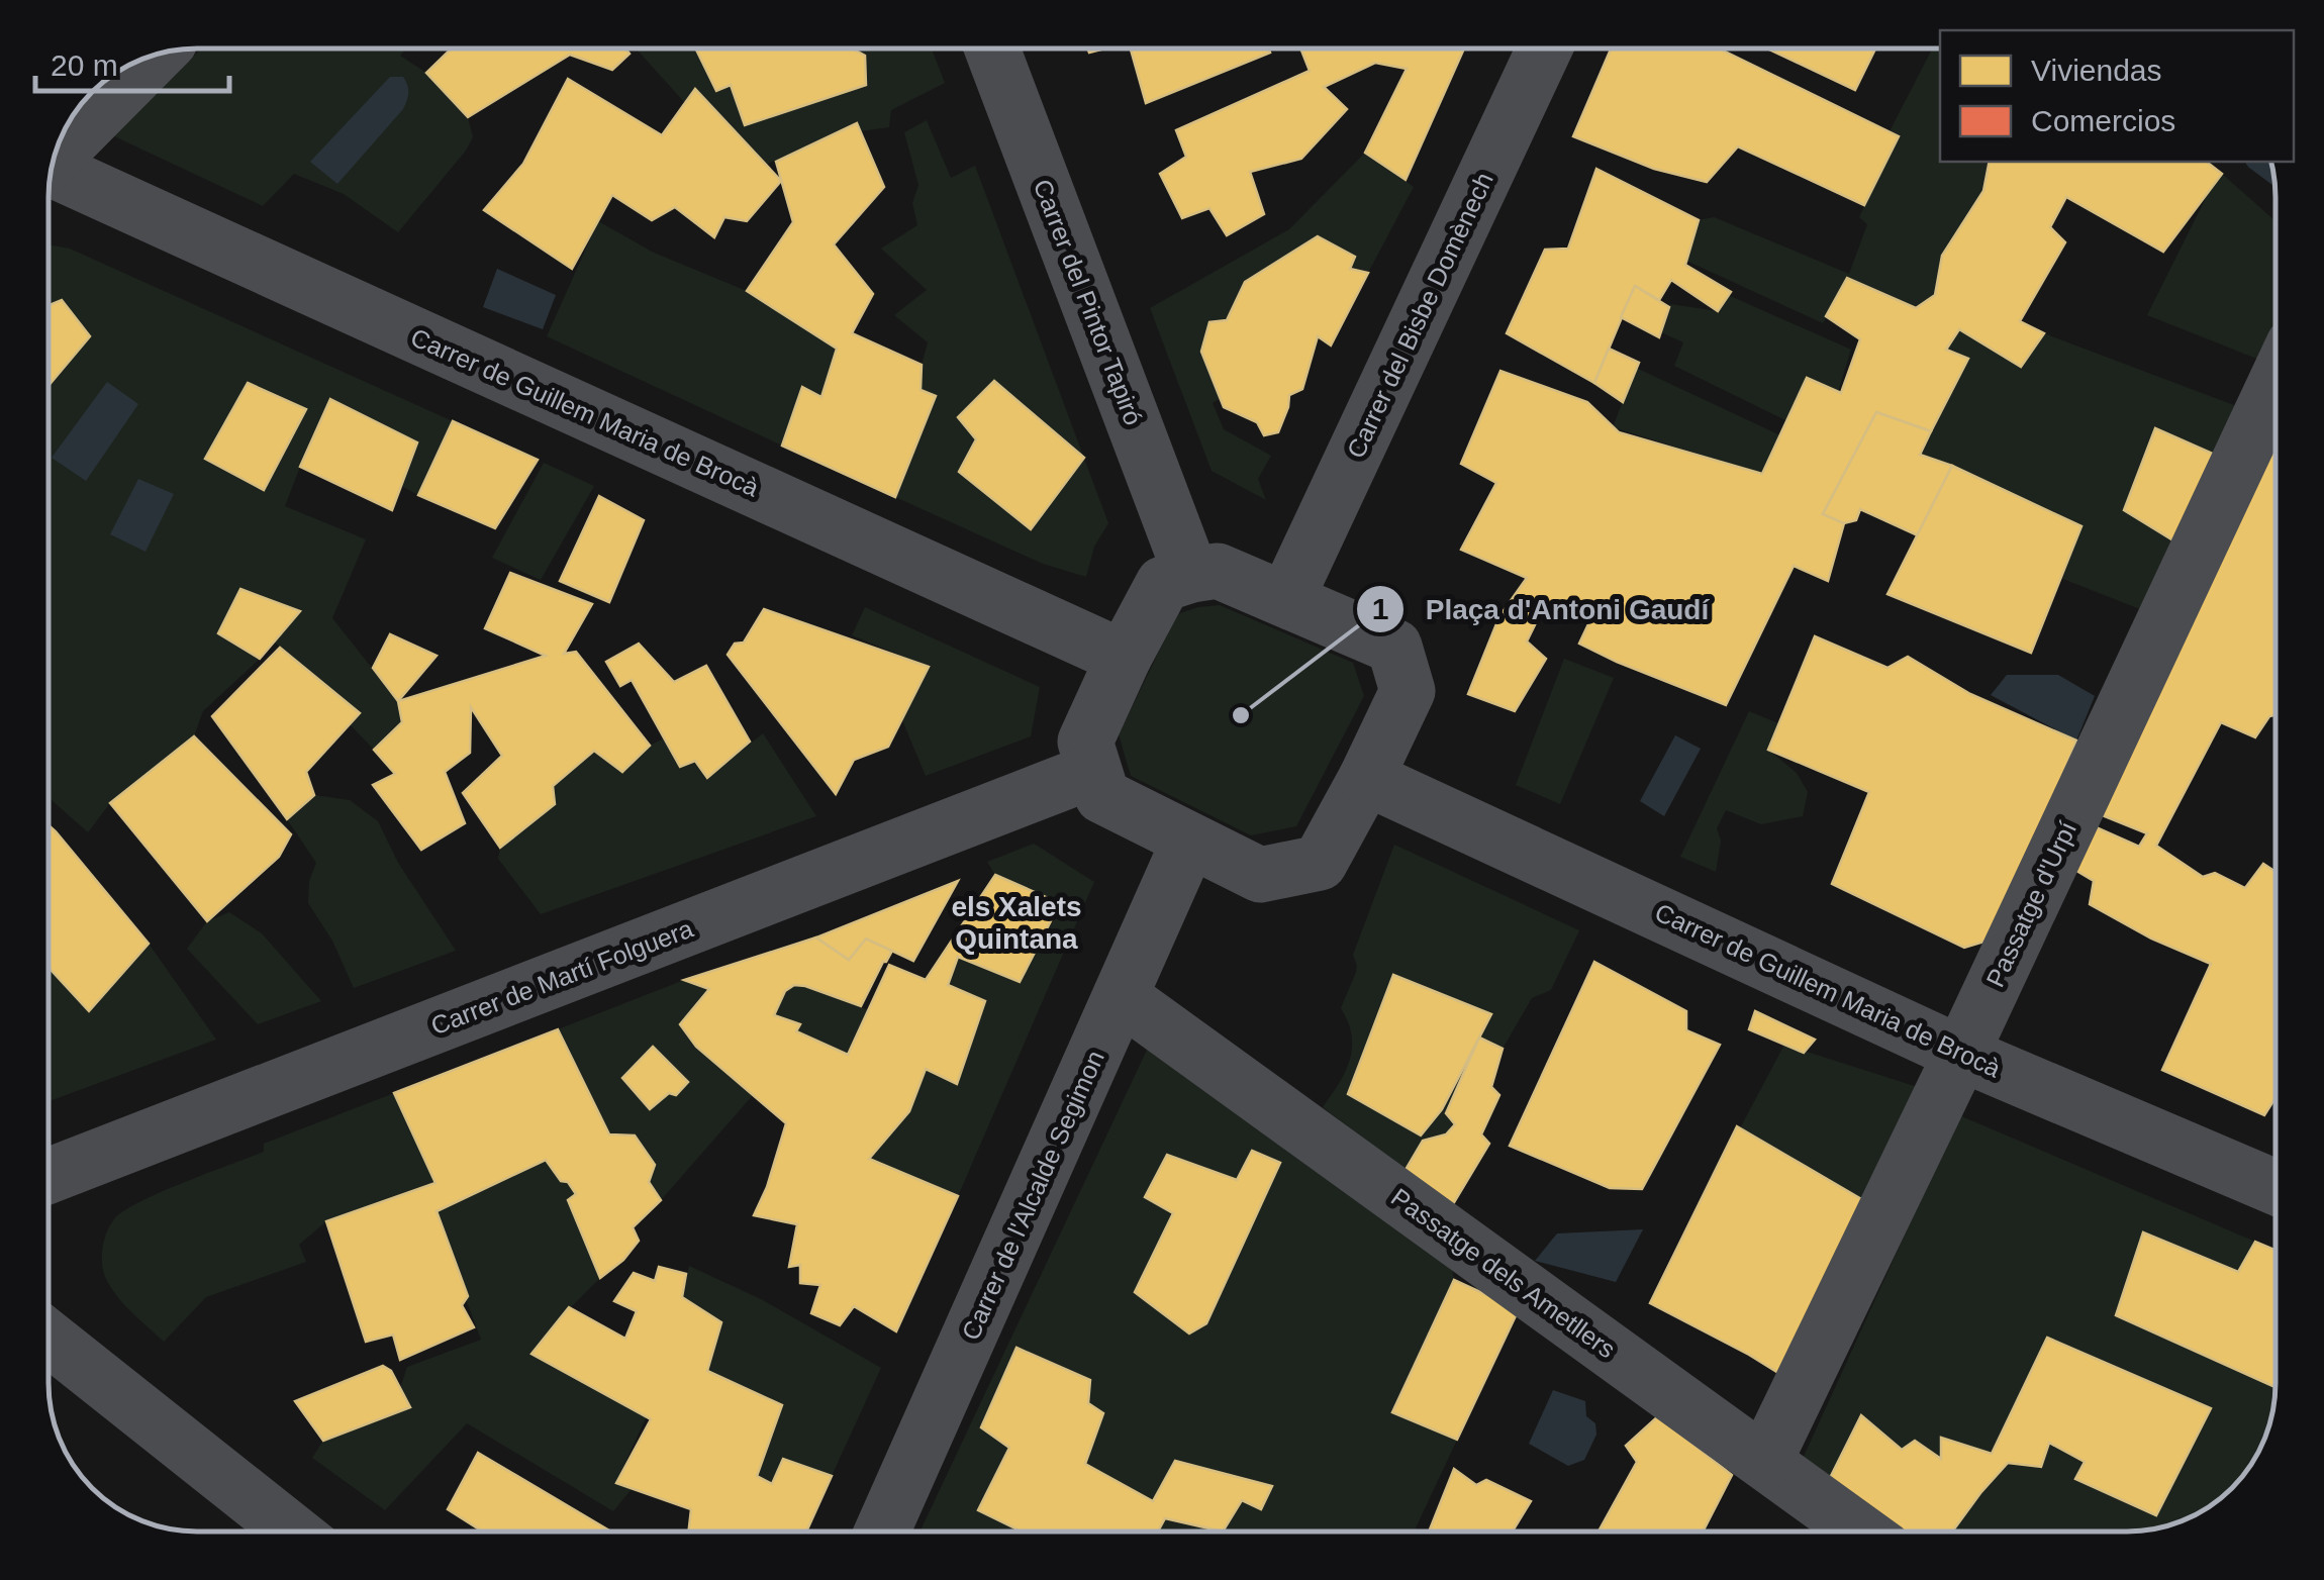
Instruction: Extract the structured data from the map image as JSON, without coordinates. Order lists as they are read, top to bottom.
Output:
{
  "streets": {
    "street": [
      "Carrer del Pintor Tapiró",
      "Carrer del Bisbe Domènech",
      "Carrer de Guillem Maria de Brocà",
      "Passatge d'Urpí",
      "Carrer de Martí Folguera",
      "Carrer de l'Alcalde Segimon",
      "Passatge dels Ametllers"
    ]
  },
  "crossings": [
    ["Carrer del Pintor Tapiró", "Carrer del Bisbe Domènech"],
    ["Carrer del Pintor Tapiró", "Carrer de Guillem Maria de Brocà"],
    ["Carrer del Pintor Tapiró", "Carrer de Martí Folguera"],
    ["Carrer del Pintor Tapiró", "Carrer de l'Alcalde Segimon"],
    ["Carrer del Bisbe Domènech", "Carrer de Guillem Maria de Brocà"],
    ["Carrer del Bisbe Domènech", "Carrer de Martí Folguera"],
    ["Carrer del Bisbe Domènech", "Carrer de l'Alcalde Segimon"],
    ["Carrer de Guillem Maria de Brocà", "Passatge d'Urpí"],
    ["Carrer de Guillem Maria de Brocà", "Carrer de Martí Folguera"],
    ["Carrer de Guillem Maria de Brocà", "Carrer de l'Alcalde Segimon"],
    ["Passatge d'Urpí", "Passatge dels Ametllers"],
    ["Carrer de Martí Folguera", "Carrer de l'Alcalde Segimon"],
    ["Carrer de l'Alcalde Segimon", "Passatge dels Ametllers"]
  ],
  "districts": ["els Xalets Quintana"],
  "places": ["Plaça d'Antoni Gaudí"],
  "legend": ["Viviendas", "Comercios"],
  "scale_bar": "20 m"
}
